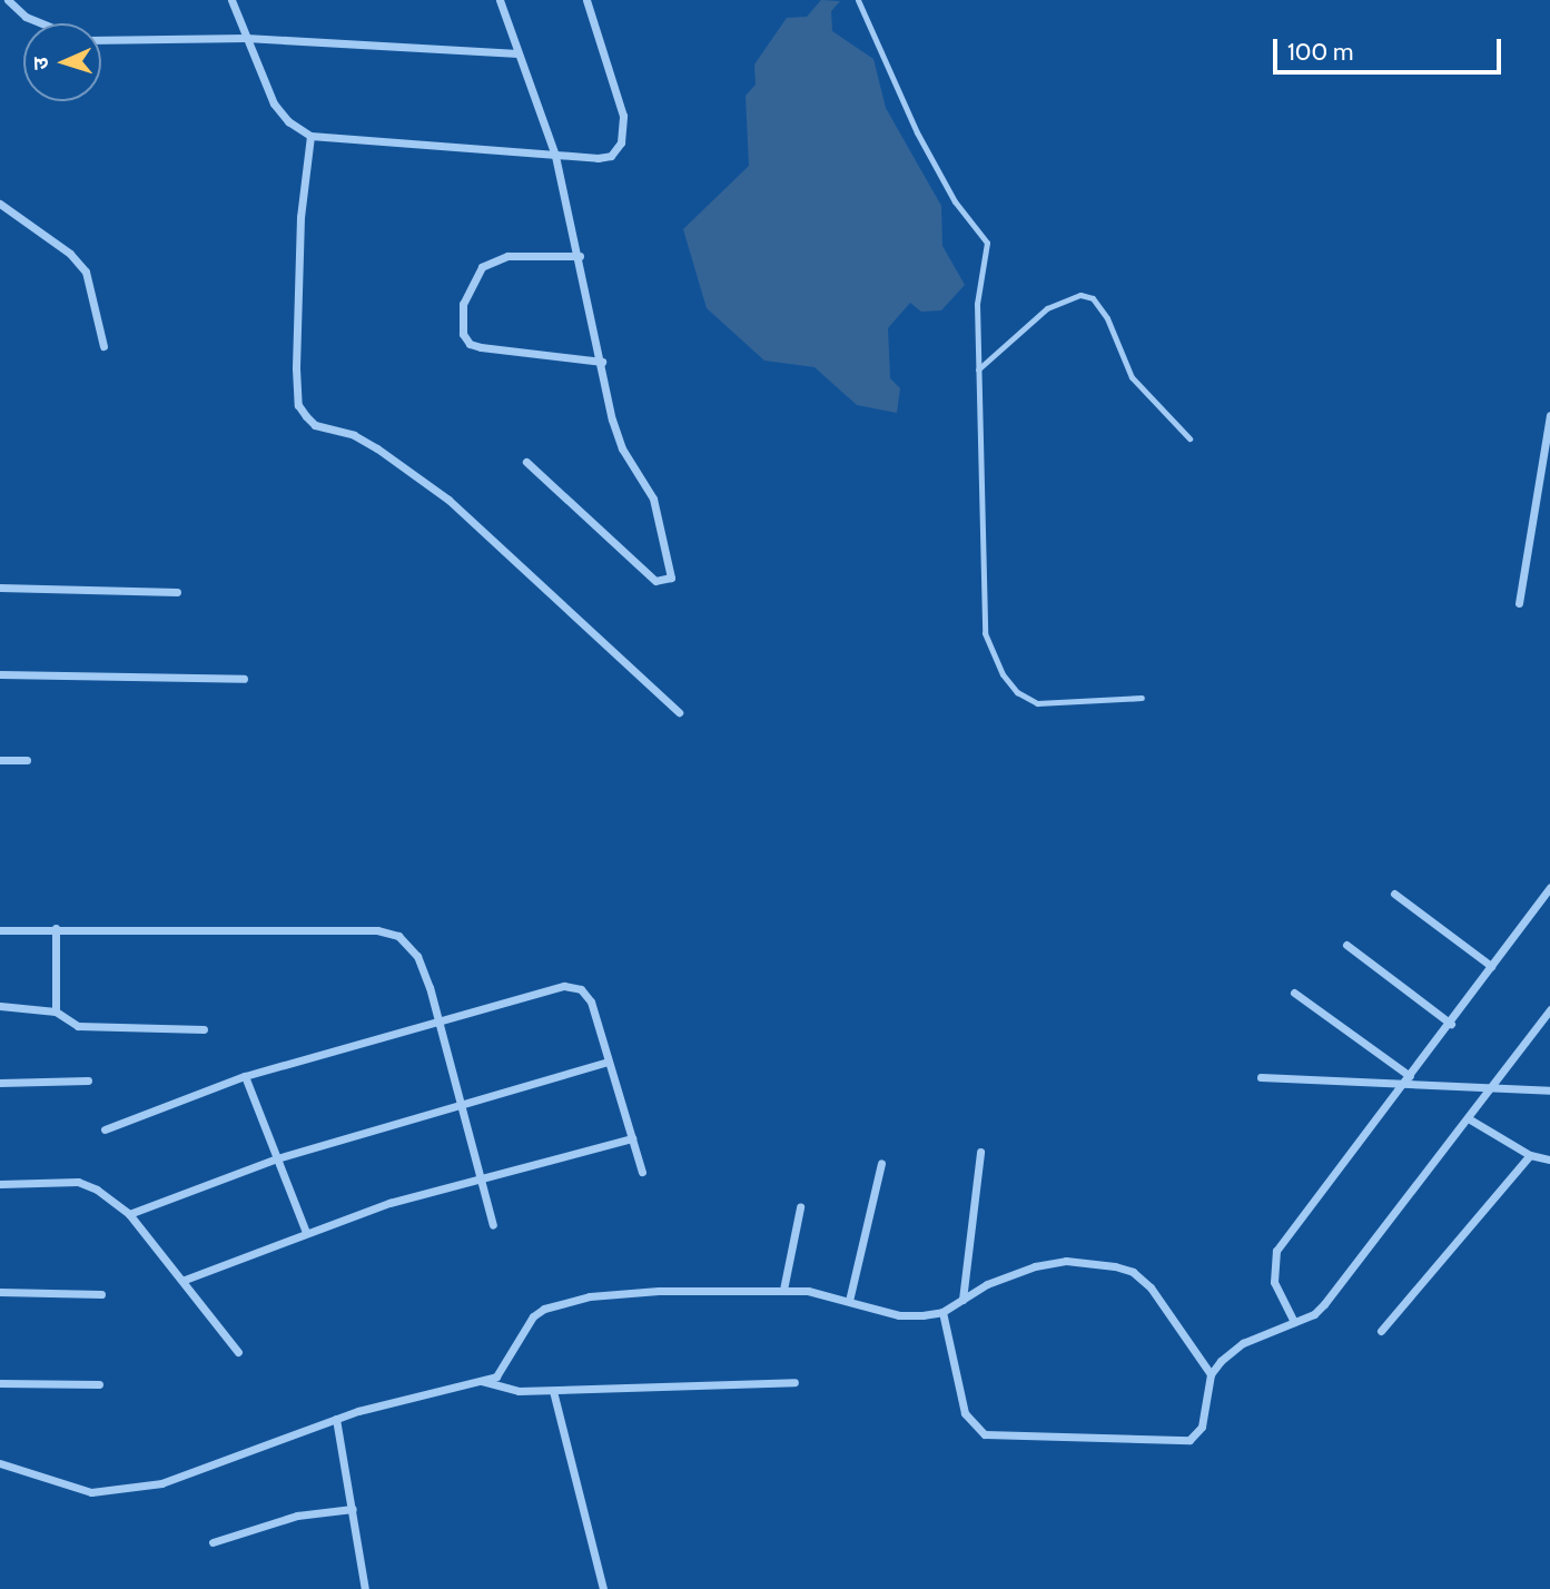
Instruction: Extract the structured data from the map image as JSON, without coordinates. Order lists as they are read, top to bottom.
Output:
{
  "scale_bar": "100 m",
  "north": "left"
}
